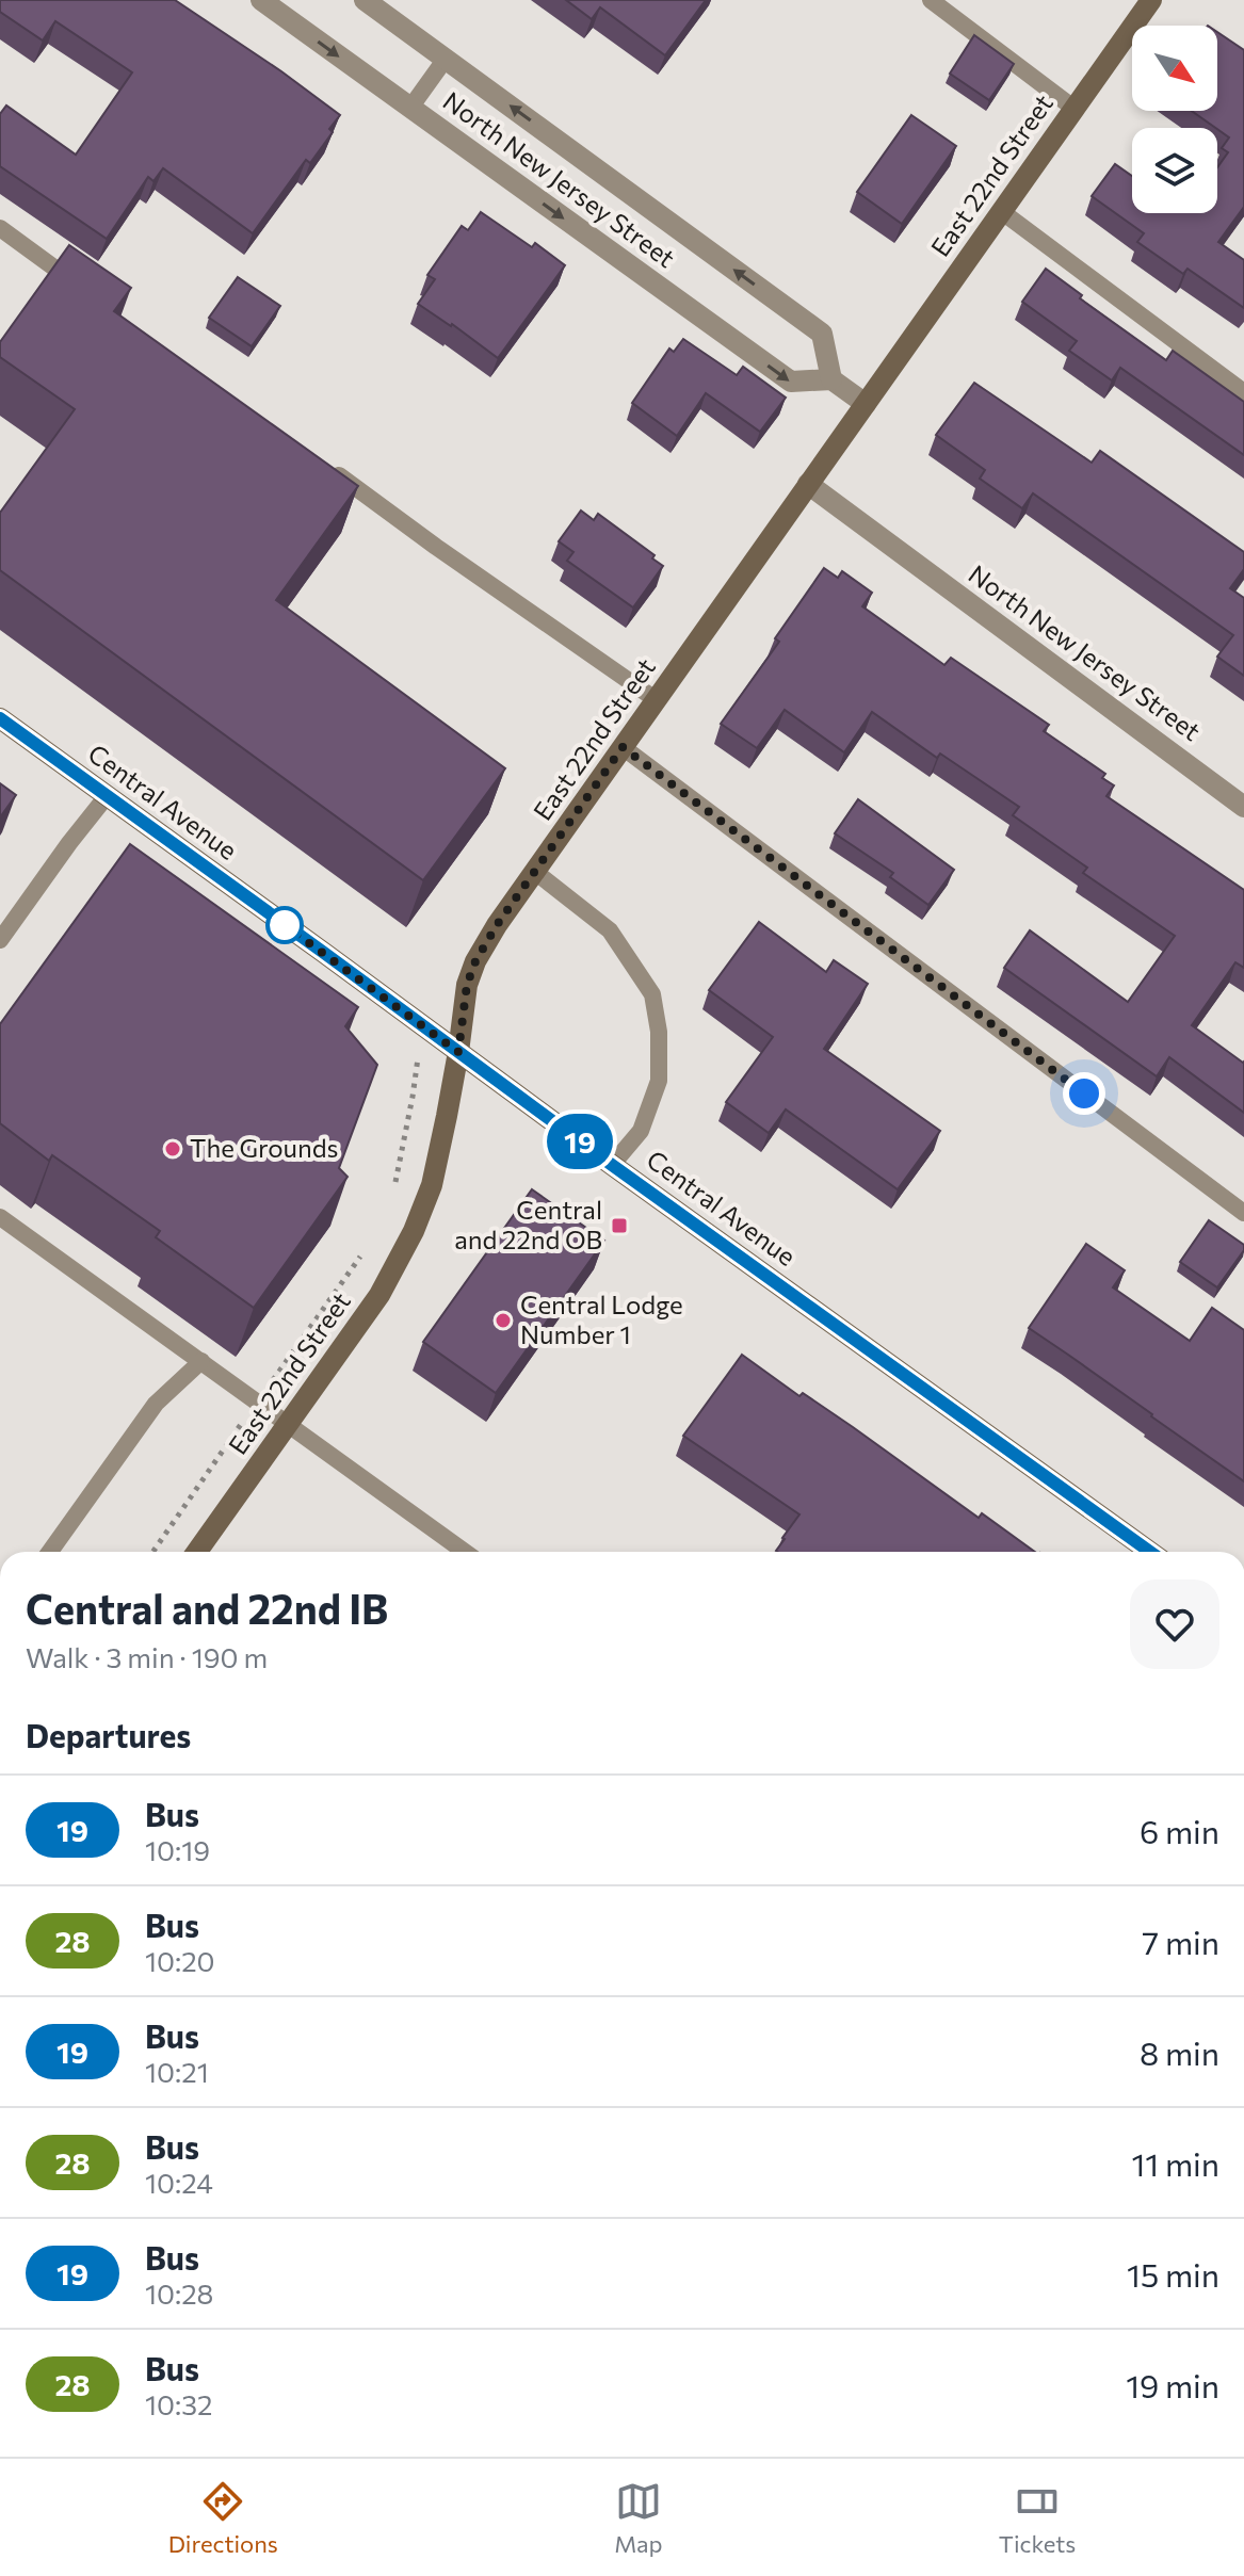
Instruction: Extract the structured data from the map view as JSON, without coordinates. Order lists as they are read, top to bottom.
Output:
{
  "streets": {
    "main road": ["East 22nd Street", "Central Avenue"],
    "street": ["North New Jersey Street"]
  },
  "crossings": [
    ["East 22nd Street", "North New Jersey Street"],
    ["East 22nd Street", "Central Avenue"]
  ],
  "places": {
    "other": ["The Grounds", "Central Lodge Number 1"],
    "transit": ["Central and 22nd OB"]
  },
  "lines": ["bus line 19"],
  "north": "bottom right",
  "page": {
    "on_map": "19",
    "heading": [
      ["Central and 22nd IB", "Walk · 3 min · 190 m"],
      "Departures"
    ],
    "list": [
      {
        "mark": "19",
        "name": "Bus",
        "note": "10:19",
        "value": "6 min"
      },
      {
        "mark": "28",
        "name": "Bus",
        "note": "10:20",
        "value": "7 min"
      },
      {
        "mark": "19",
        "name": "Bus",
        "note": "10:21",
        "value": "8 min"
      },
      {
        "mark": "28",
        "name": "Bus",
        "note": "10:24",
        "value": "11 min"
      },
      {
        "mark": "19",
        "name": "Bus",
        "note": "10:28",
        "value": "15 min"
      },
      {
        "mark": "28",
        "name": "Bus",
        "note": "10:32",
        "value": "19 min"
      }
    ],
    "tabs": ["Directions", "Map", "Tickets"]
  }
}
